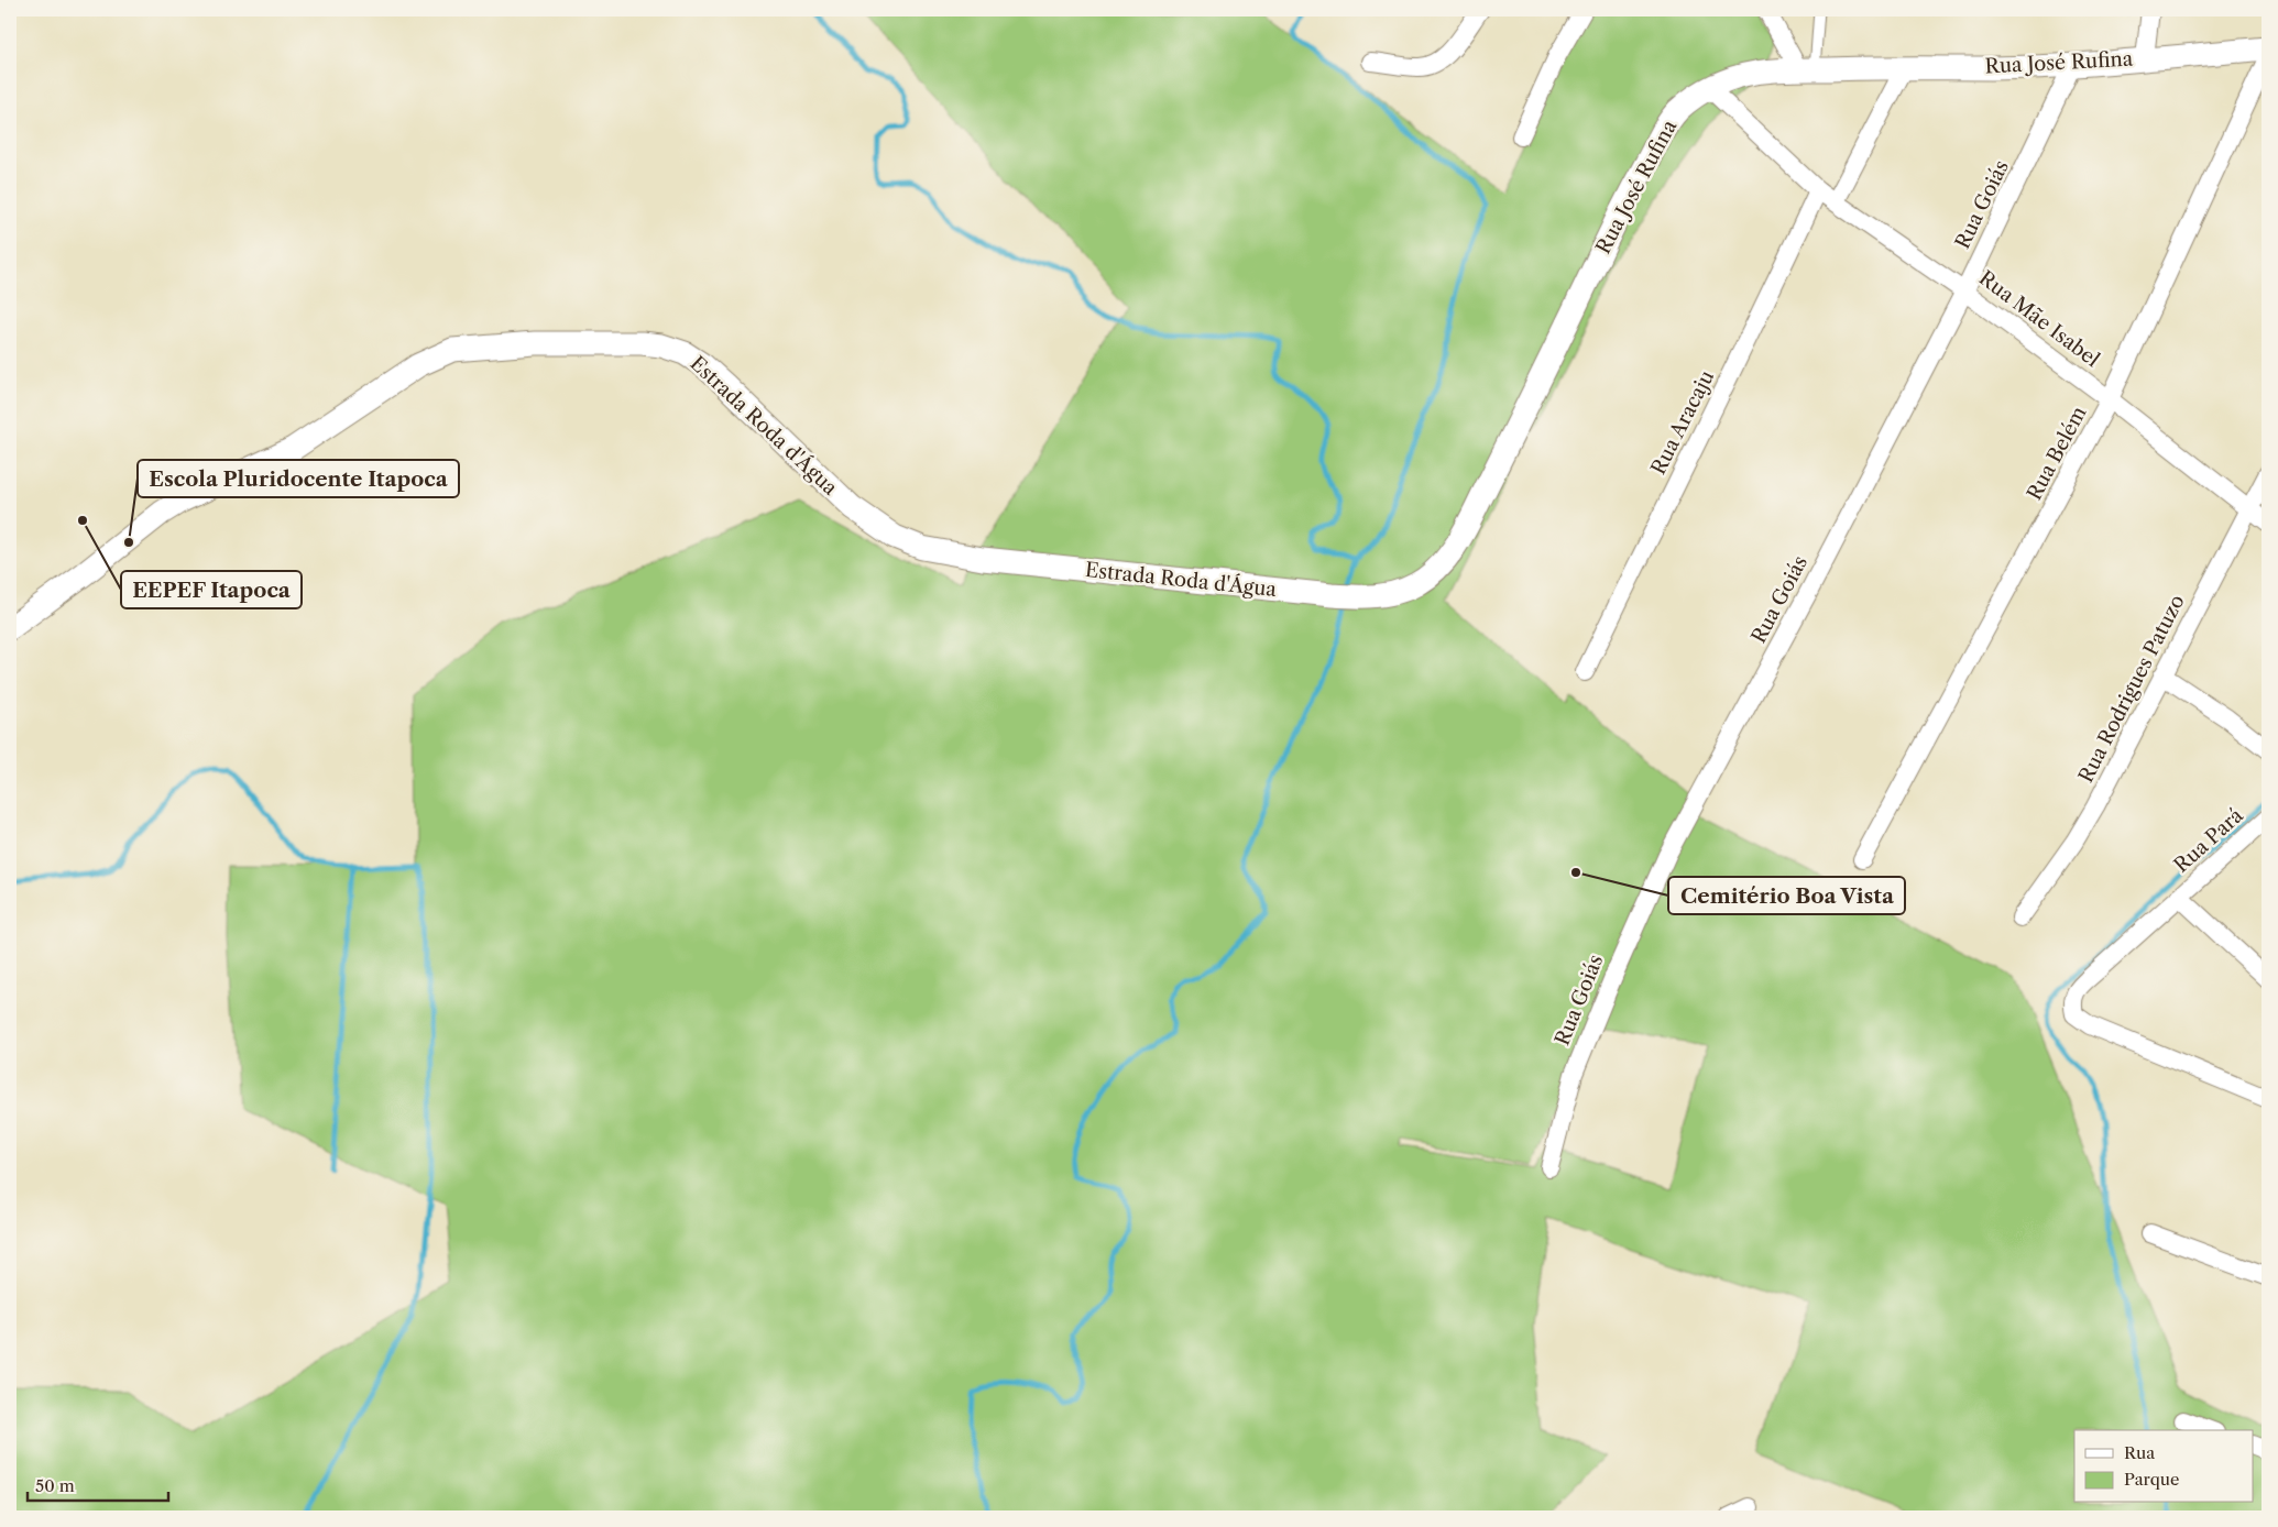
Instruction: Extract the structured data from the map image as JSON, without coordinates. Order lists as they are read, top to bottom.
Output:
{
  "streets": {
    "street": [
      "Rua José Rufina",
      "Rua Goiás",
      "Rua Mãe Isabel",
      "Rua Aracaju",
      "Estrada Roda d'Água",
      "Rua Belém",
      "Rua Rodrigues Patuzo",
      "Rua Pará"
    ]
  },
  "crossings": [
    ["Rua José Rufina", "Rua Goiás"],
    ["Rua José Rufina", "Rua Mãe Isabel"],
    ["Rua José Rufina", "Estrada Roda d'Água"],
    ["Rua Goiás", "Rua Mãe Isabel"],
    ["Rua Mãe Isabel", "Rua Aracaju"],
    ["Rua Mãe Isabel", "Rua Belém"],
    ["Rua Mãe Isabel", "Rua Rodrigues Patuzo"]
  ],
  "places": ["EEPEF Itapoca", "Escola Pluridocente Itapoca", "Cemitério Boa Vista"],
  "legend": ["Rua", "Parque"],
  "scale_bar": "50 m"
}
